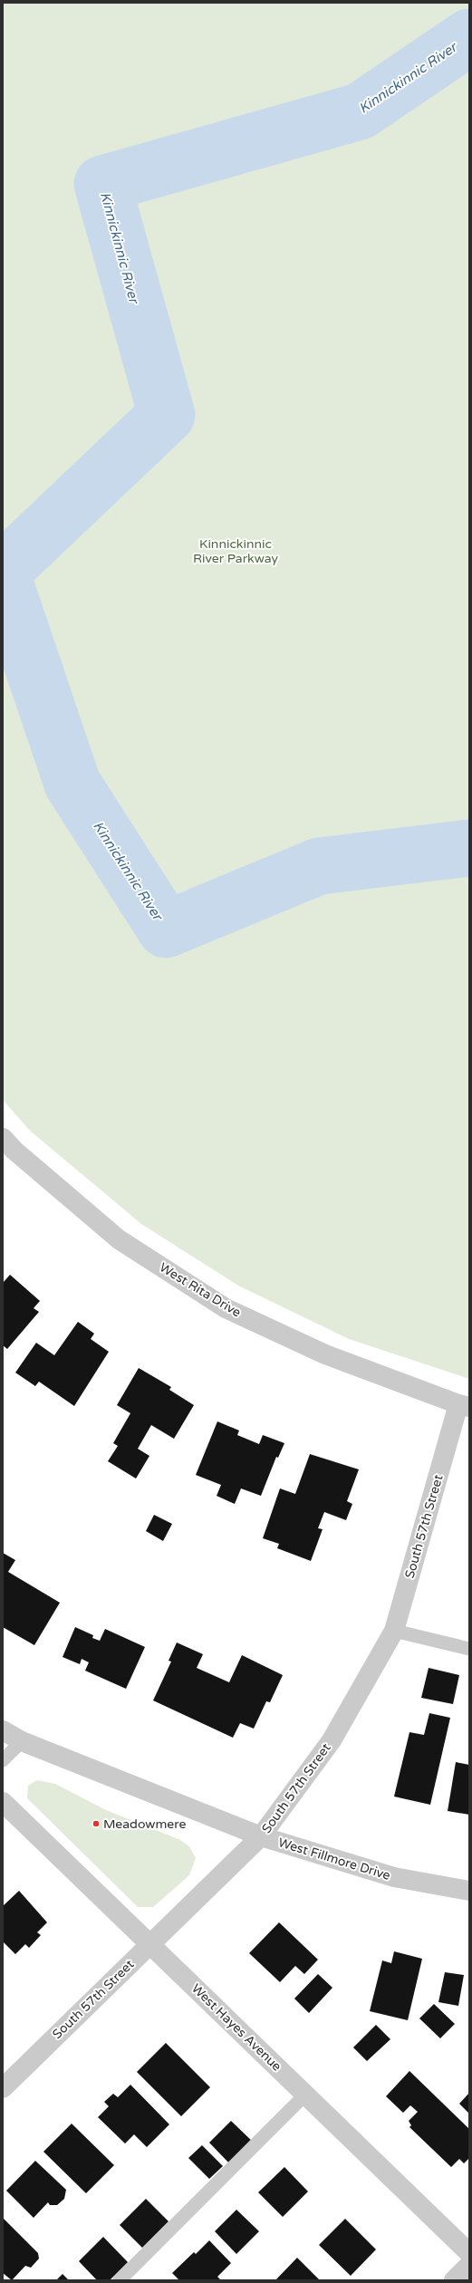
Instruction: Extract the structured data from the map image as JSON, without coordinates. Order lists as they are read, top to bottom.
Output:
{
  "streets": {
    "street": [
      "West Rita Drive",
      "South 57th Street",
      "West Fillmore Drive",
      "West Hayes Avenue"
    ]
  },
  "crossings": [
    ["West Rita Drive", "South 57th Street"],
    ["South 57th Street", "West Fillmore Drive"],
    ["South 57th Street", "West Hayes Avenue"]
  ],
  "water": ["Kinnickinnic River"],
  "parks": ["Kinnickinnic River Parkway"],
  "places": ["Meadowmere"]
}
